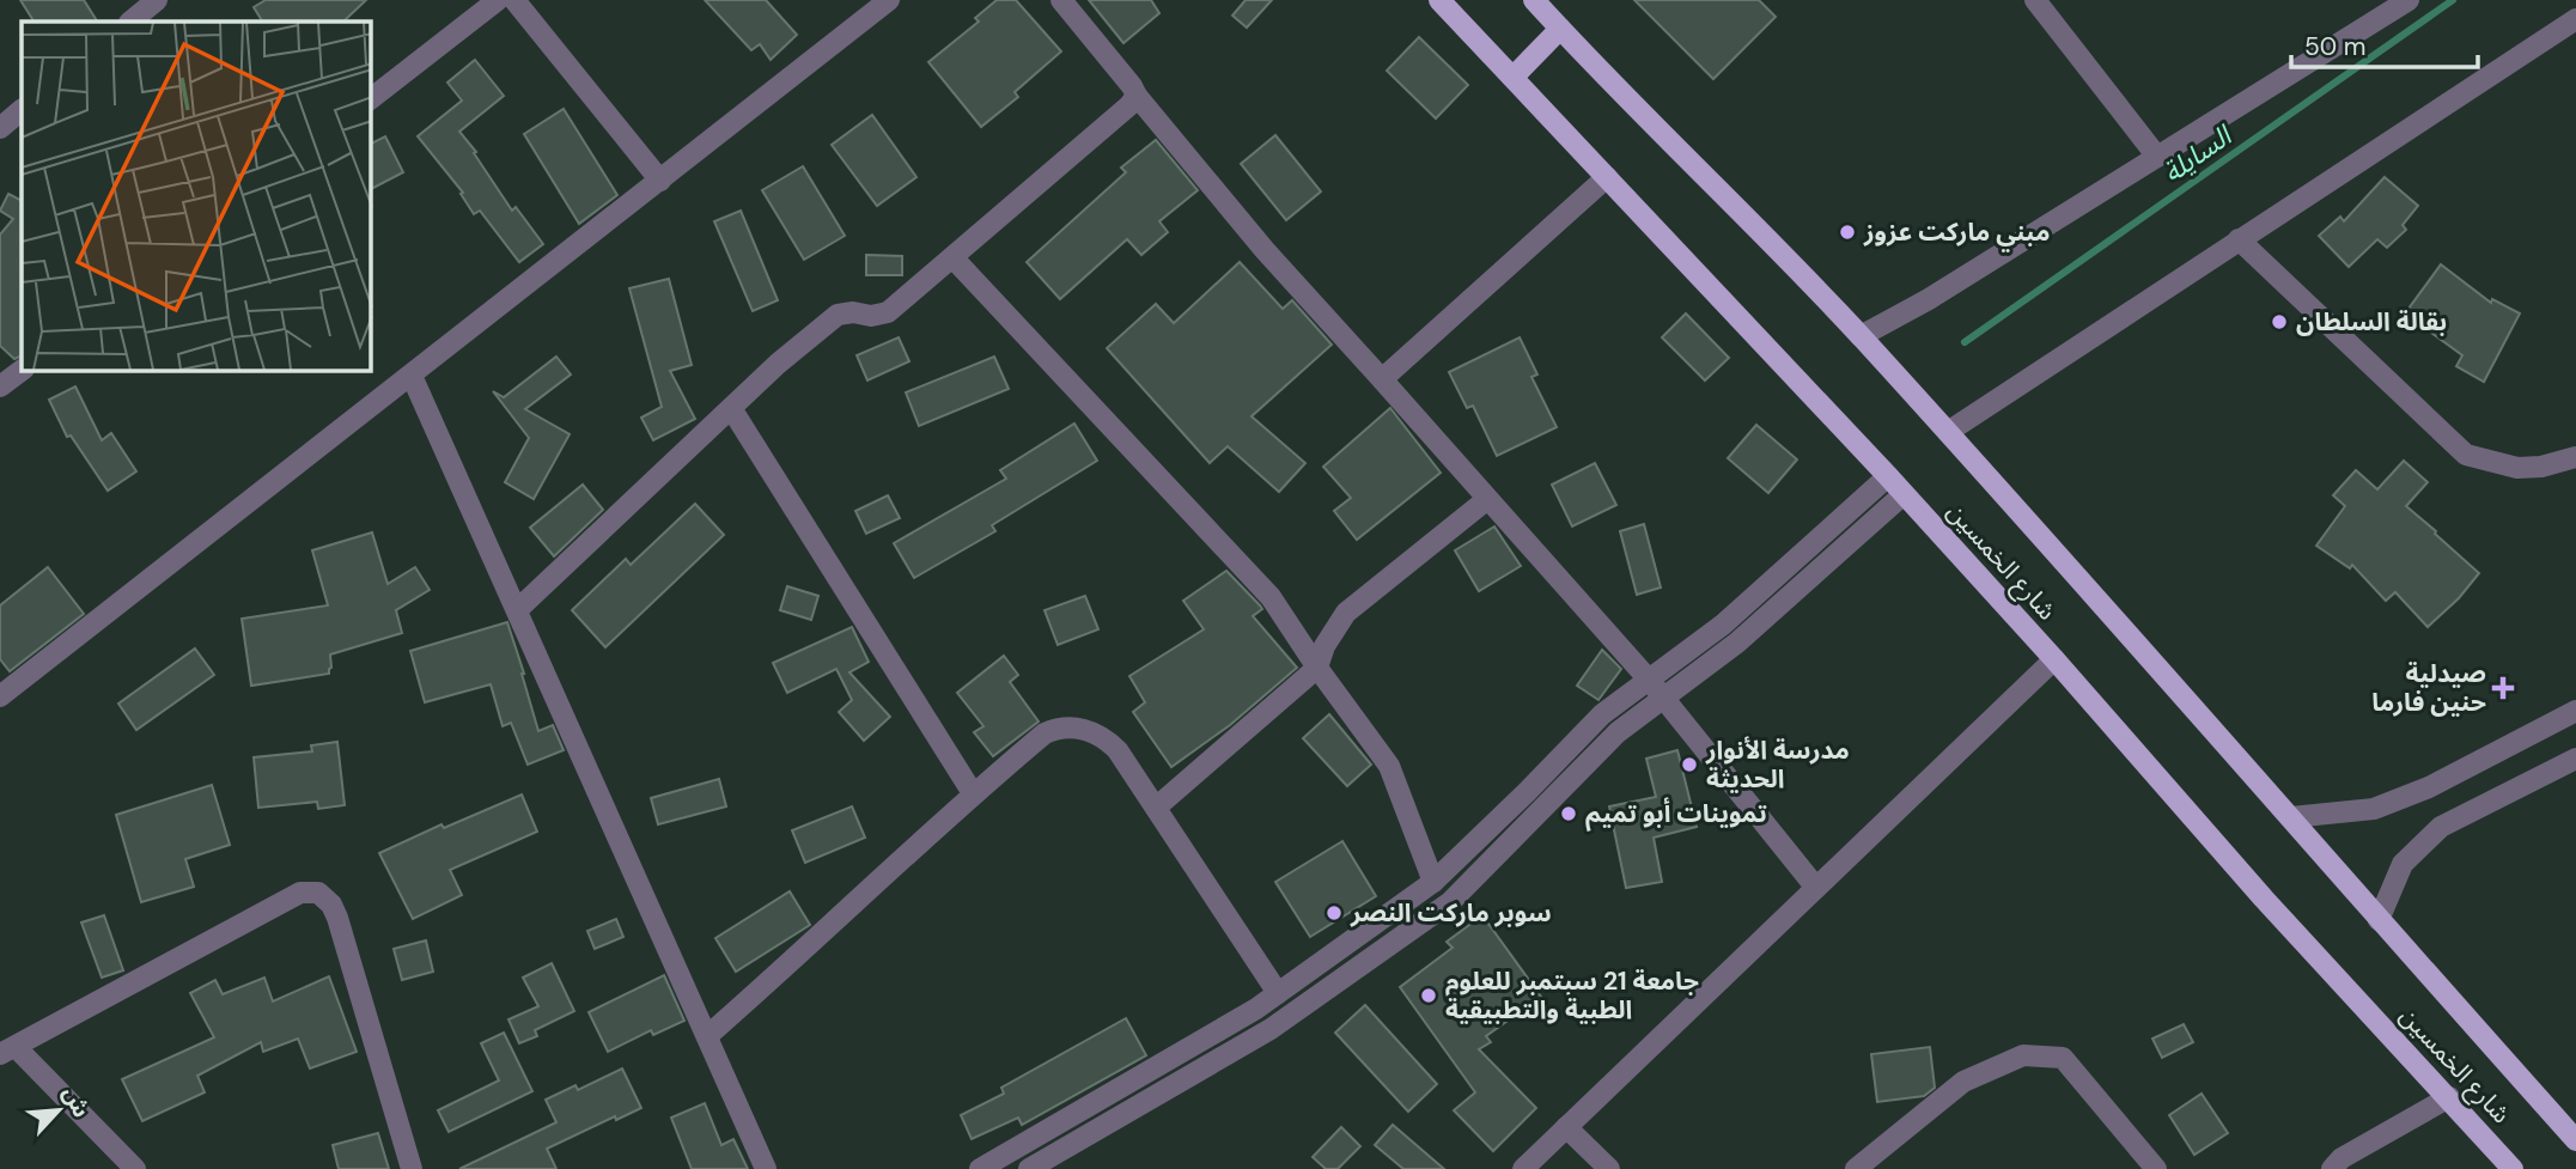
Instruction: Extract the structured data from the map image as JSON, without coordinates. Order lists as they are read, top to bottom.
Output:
{
  "streets": {
    "main road": ["شارع الخمسين"]
  },
  "water": ["السايلة"],
  "places": {
    "other": [
      "مبني ماركت عزوز",
      "بقالة السلطان",
      "مدرسة الأنوار الحديثة",
      "تموينات أبو تميم",
      "سوبر ماركت النصر",
      "جامعة 21 سبتمبر للعلوم الطبية والتطبيقية"
    ],
    "health": ["صيدلية حنين فارما"]
  },
  "scale_bar": "50 m",
  "north": "top right"
}
